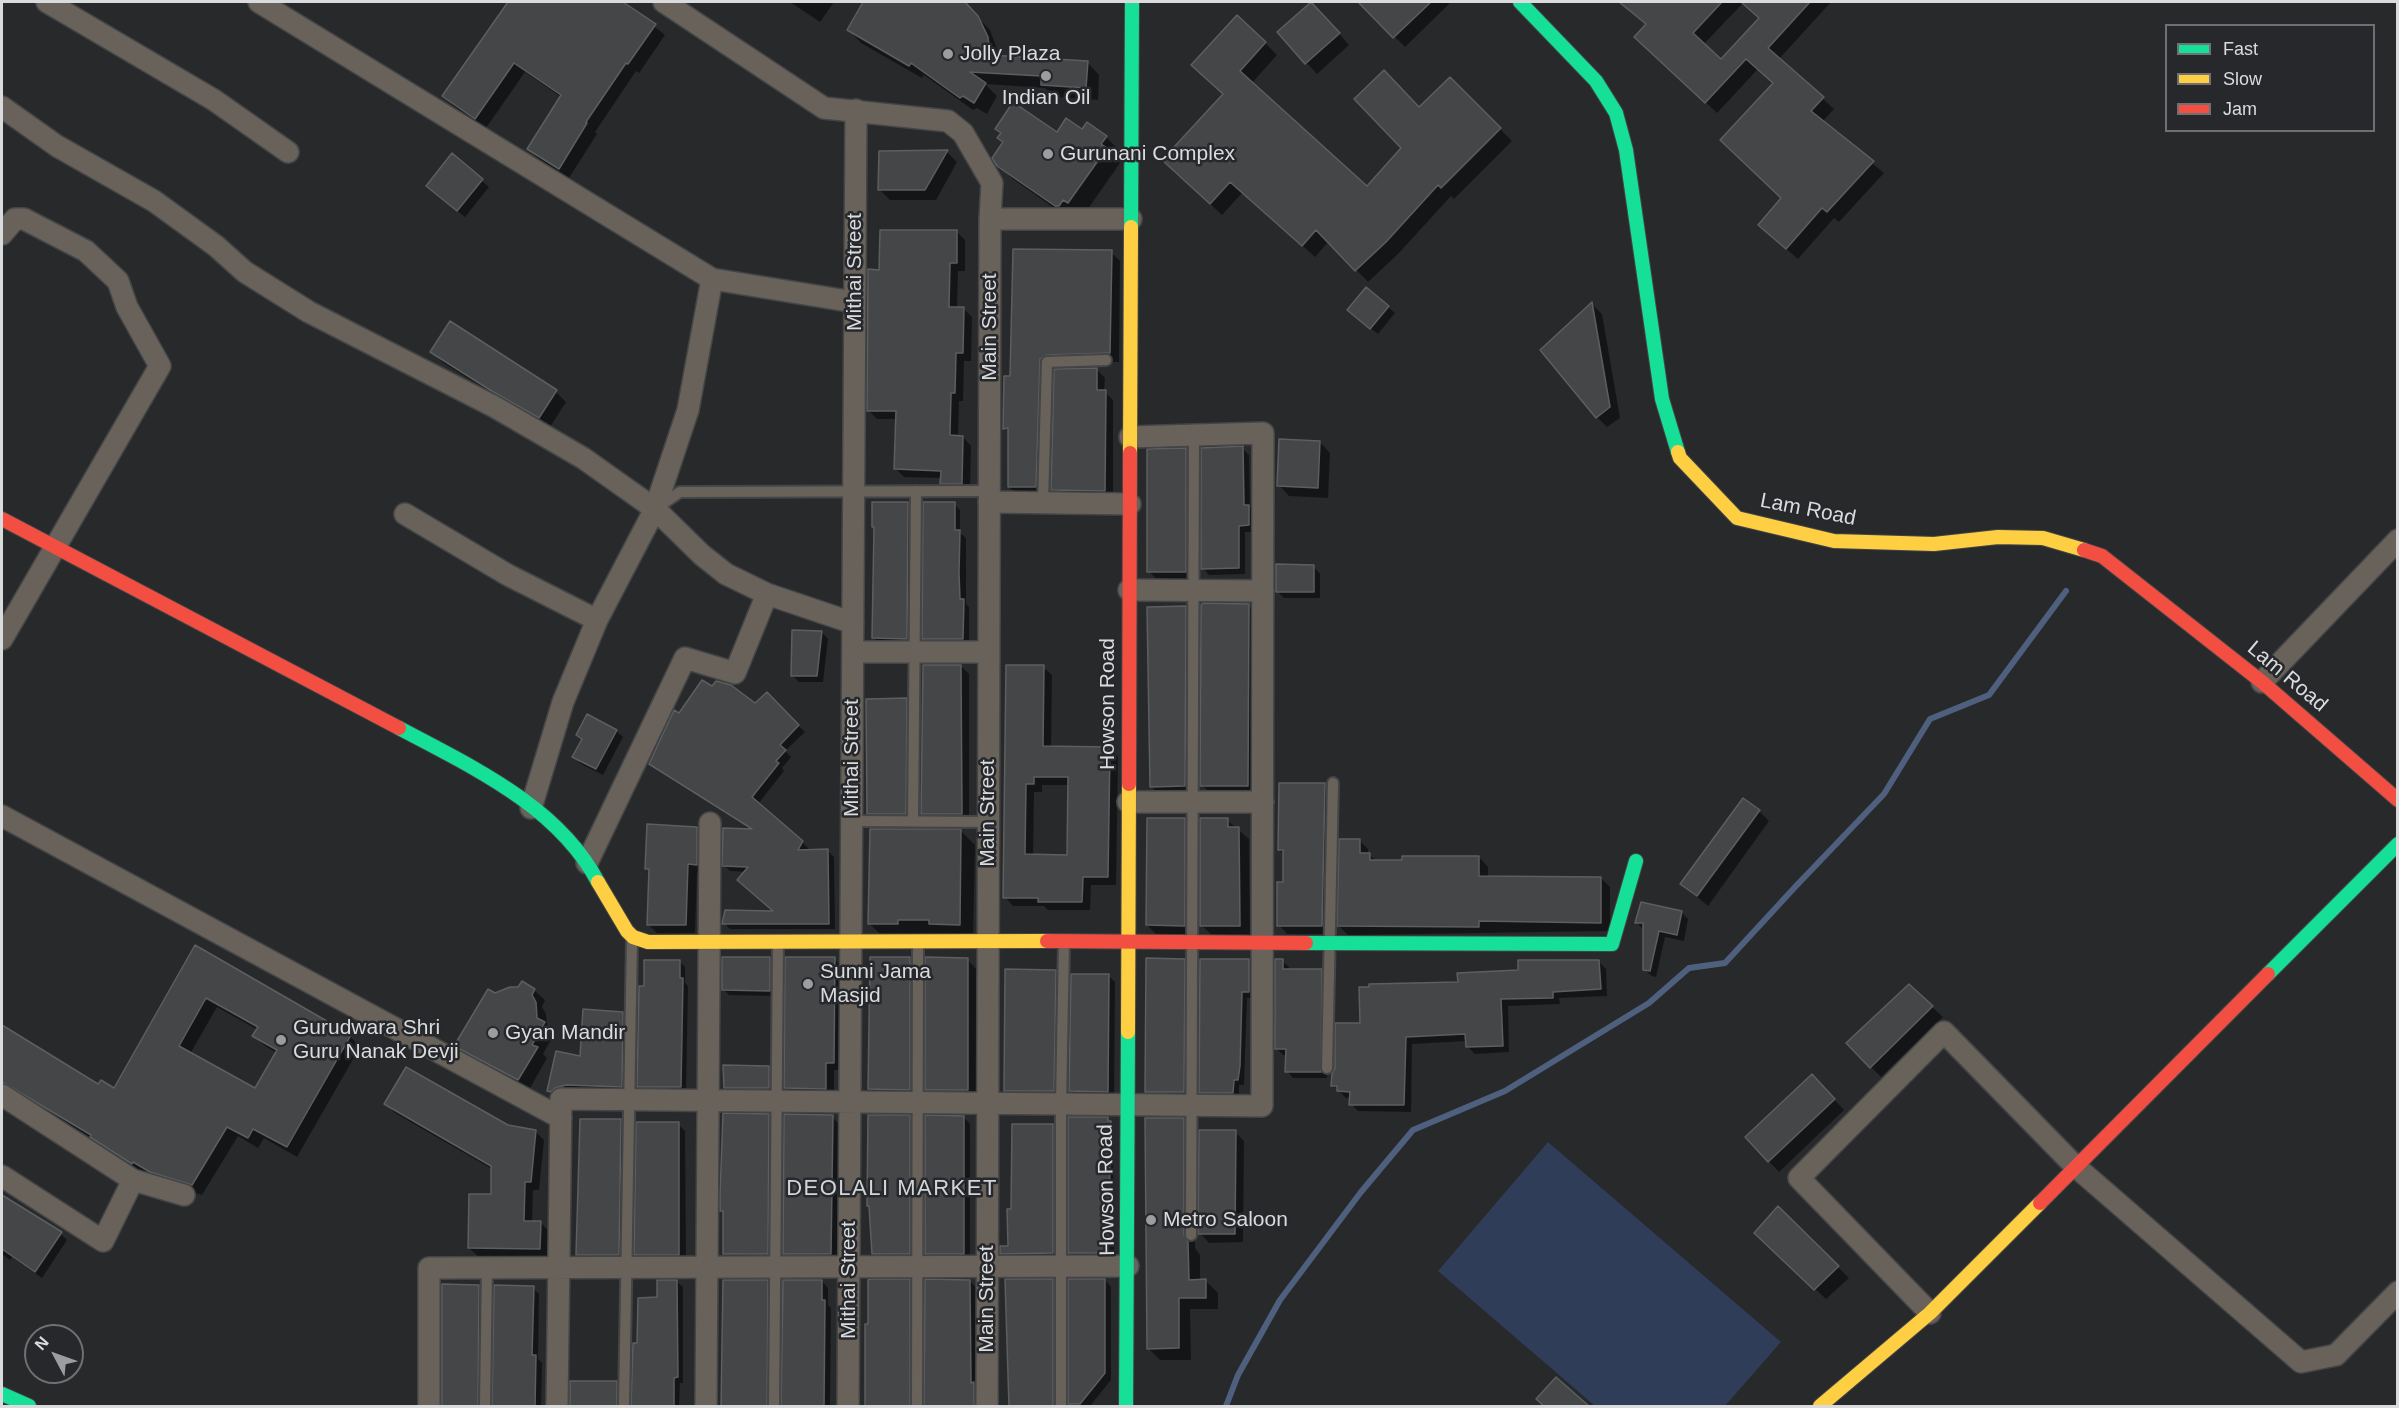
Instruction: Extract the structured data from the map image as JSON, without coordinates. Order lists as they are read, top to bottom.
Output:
{
  "streets": {
    "street": [
      "Mithai Street",
      "Main Street",
      "Lam Road",
      "Howson Road"
    ]
  },
  "crossings": [
    ["Mithai Street", "Main Street"]
  ],
  "districts": ["DEOLALI MARKET"],
  "places": [
    "Jolly Plaza",
    "Indian Oil",
    "Gurunani Complex",
    "Sunni Jama Masjid",
    "Gyan Mandir",
    "Gurudwara Shri Guru Nanak Devji",
    "Metro Saloon"
  ],
  "legend": ["Fast", "Slow", "Jam"],
  "north": "top left"
}
